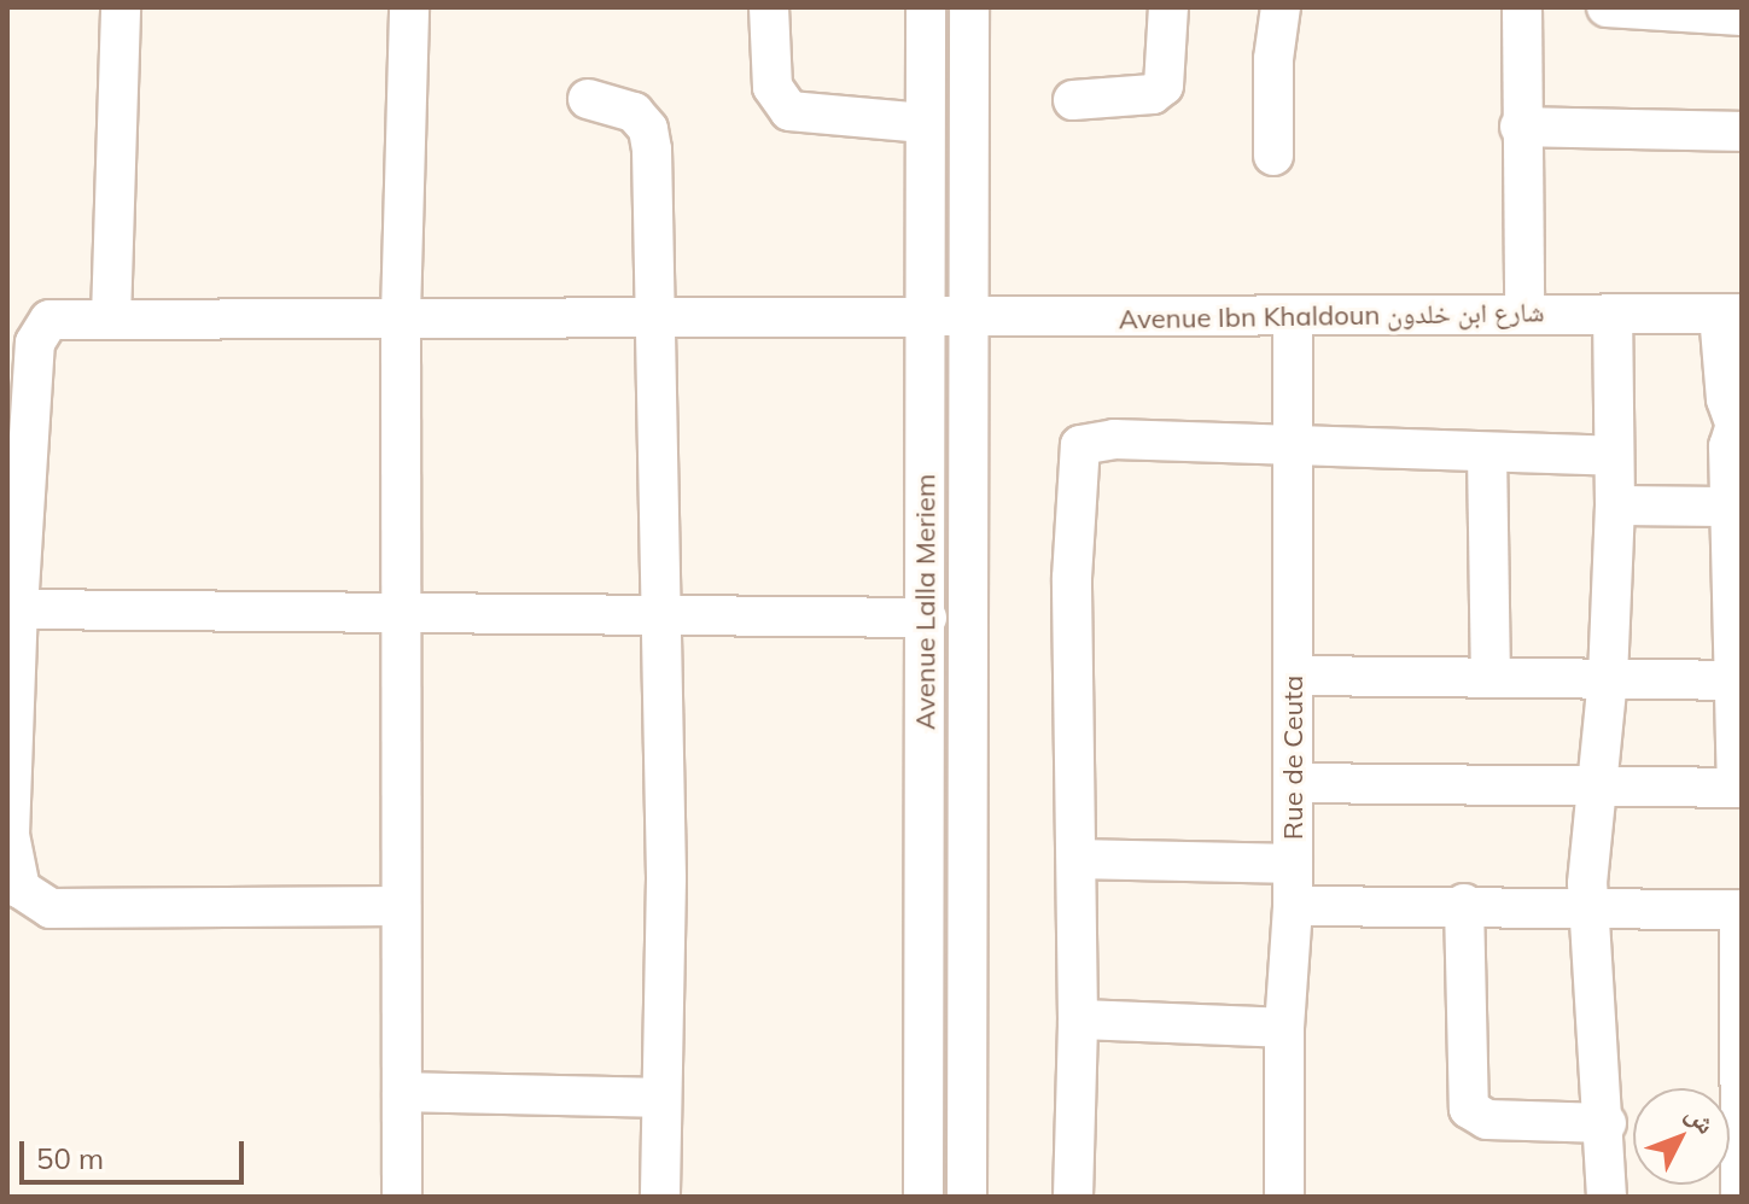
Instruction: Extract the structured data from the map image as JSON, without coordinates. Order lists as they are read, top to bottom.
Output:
{
  "streets": {
    "street": ["Avenue Ibn Khaldoun شارع ابن خلدون", "Avenue Lalla Meriem", "Rue de Ceuta"]
  },
  "crossings": [
    ["Avenue Ibn Khaldoun شارع ابن خلدون", "Avenue Lalla Meriem"],
    ["Avenue Ibn Khaldoun شارع ابن خلدون", "Rue de Ceuta"]
  ],
  "scale_bar": "50 m",
  "north": "top right"
}
